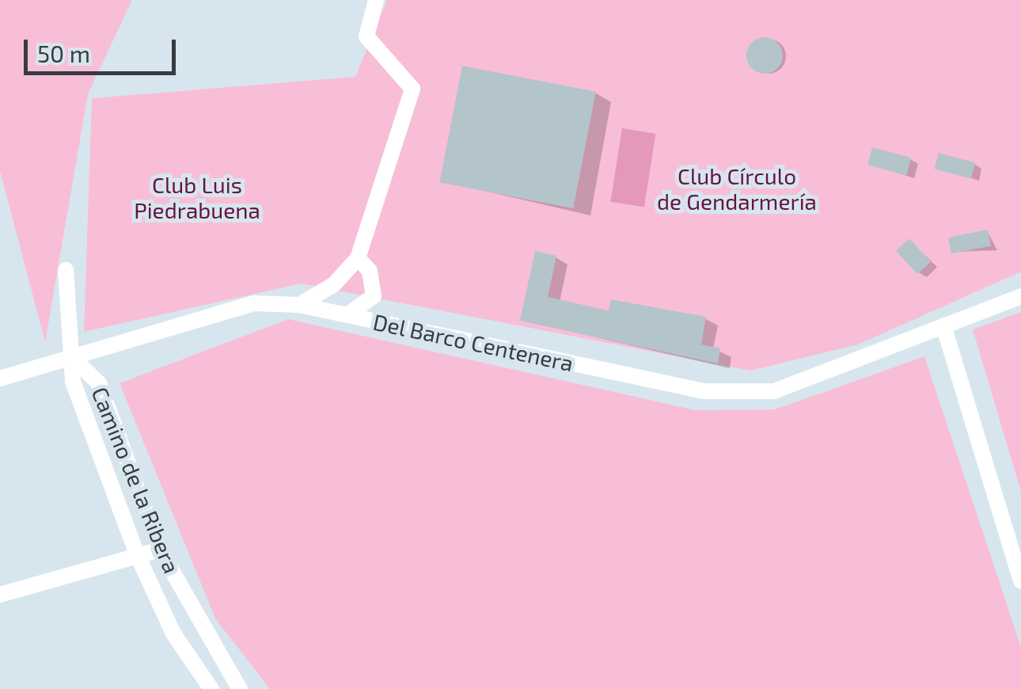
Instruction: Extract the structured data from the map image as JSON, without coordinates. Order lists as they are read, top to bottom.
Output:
{
  "streets": {
    "street": ["Del Barco Centenera", "Camino de la Ribera"]
  },
  "crossings": [
    ["Del Barco Centenera", "Camino de la Ribera"]
  ],
  "parks": ["Club Círculo de Gendarmería", "Club Luis Piedrabuena"],
  "scale_bar": "50 m"
}
